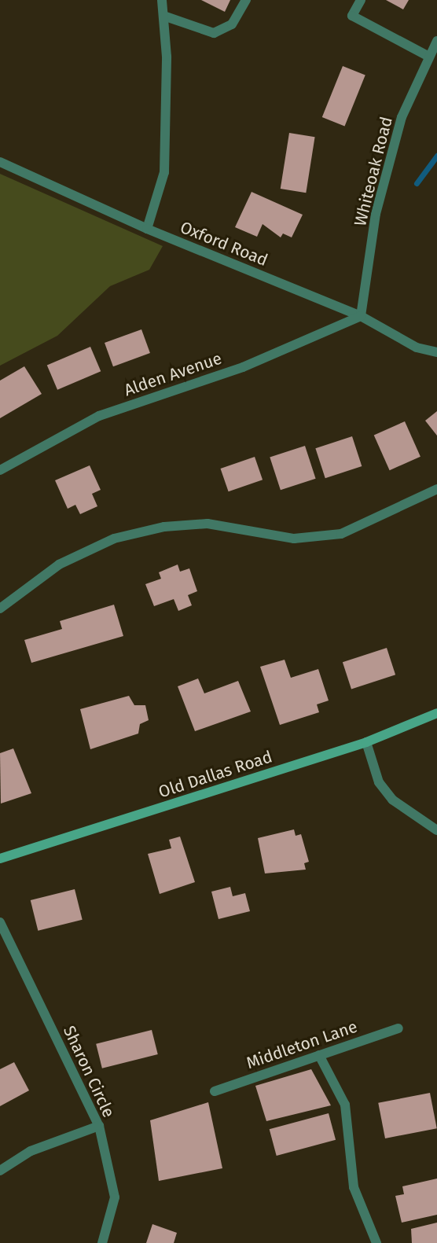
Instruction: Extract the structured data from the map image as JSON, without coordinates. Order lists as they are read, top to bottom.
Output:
{
  "streets": {
    "street": [
      "Whiteoak Road",
      "Oxford Road",
      "Alden Avenue",
      "Old Dallas Road",
      "Middleton Lane",
      "Sharon Circle"
    ]
  },
  "crossings": [
    ["Whiteoak Road", "Oxford Road"],
    ["Whiteoak Road", "Alden Avenue"],
    ["Oxford Road", "Alden Avenue"]
  ]
}
